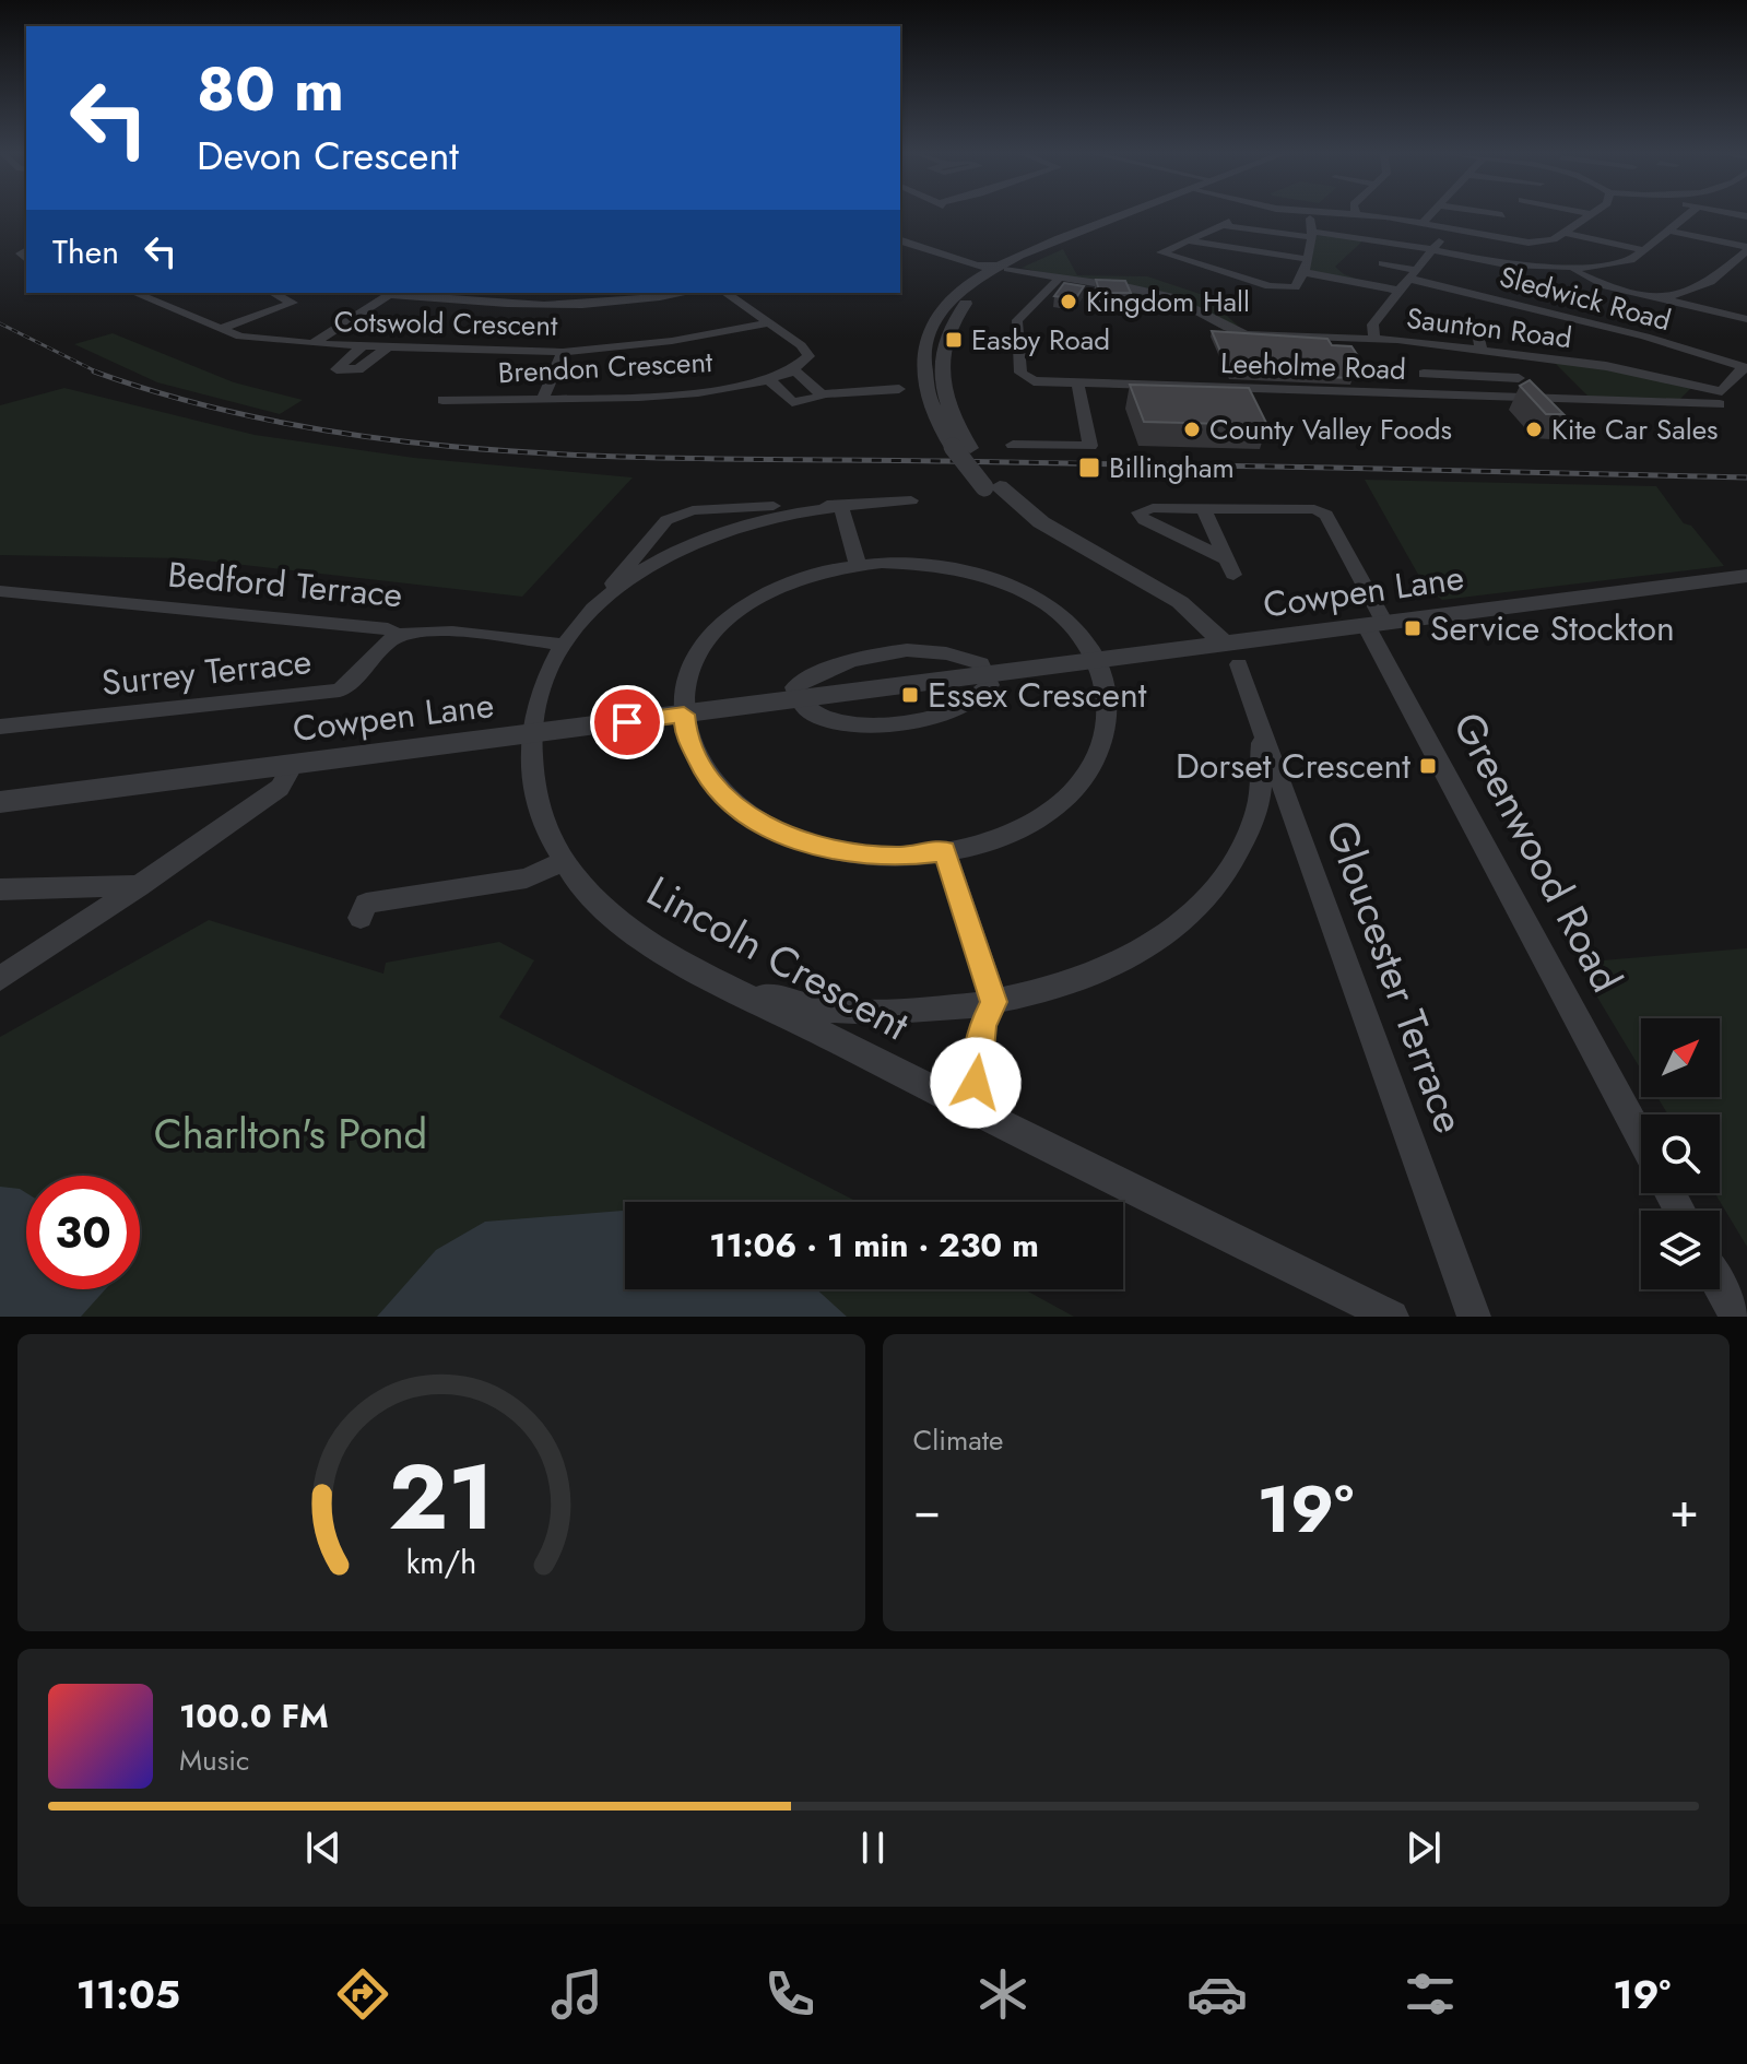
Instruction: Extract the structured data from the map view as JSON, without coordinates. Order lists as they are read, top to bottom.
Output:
{
  "streets": {
    "street": [
      "Sledwick Road",
      "Cotswold Crescent",
      "Saunton Road",
      "Leeholme Road",
      "Brendon Crescent",
      "Bedford Terrace",
      "Cowpen Lane",
      "Surrey Terrace",
      "Greenwood Road",
      "Lincoln Crescent",
      "Gloucester Terrace"
    ]
  },
  "crossings": [
    ["Cotswold Crescent", "Brendon Crescent"],
    ["Saunton Road", "Leeholme Road"],
    ["Bedford Terrace", "Surrey Terrace"],
    ["Bedford Terrace", "Lincoln Crescent"],
    ["Cowpen Lane", "Greenwood Road"],
    ["Cowpen Lane", "Lincoln Crescent"],
    ["Cowpen Lane", "Gloucester Terrace"]
  ],
  "parks": ["Charlton's Pond"],
  "places": {
    "other": ["Kingdom Hall", "County Valley Foods", "Kite Car Sales"],
    "transit": [
      "Easby Road",
      "Billingham",
      "Service Stockton",
      "Essex Crescent",
      "Dorset Crescent"
    ]
  },
  "north": "top right",
  "page": {
    "turn": ["80 m", "Devon Crescent"],
    "then": "Then",
    "limit": "30",
    "trip": "11:06 · 1 min · 230 m",
    "tile": "Climate",
    "heat": ["−", "19°", "+"],
    "song": ["100.0 FM", "Music"],
    "tabs": ["11:05", "19°"],
    "gauge": ["21", "km/h"]
  }
}
